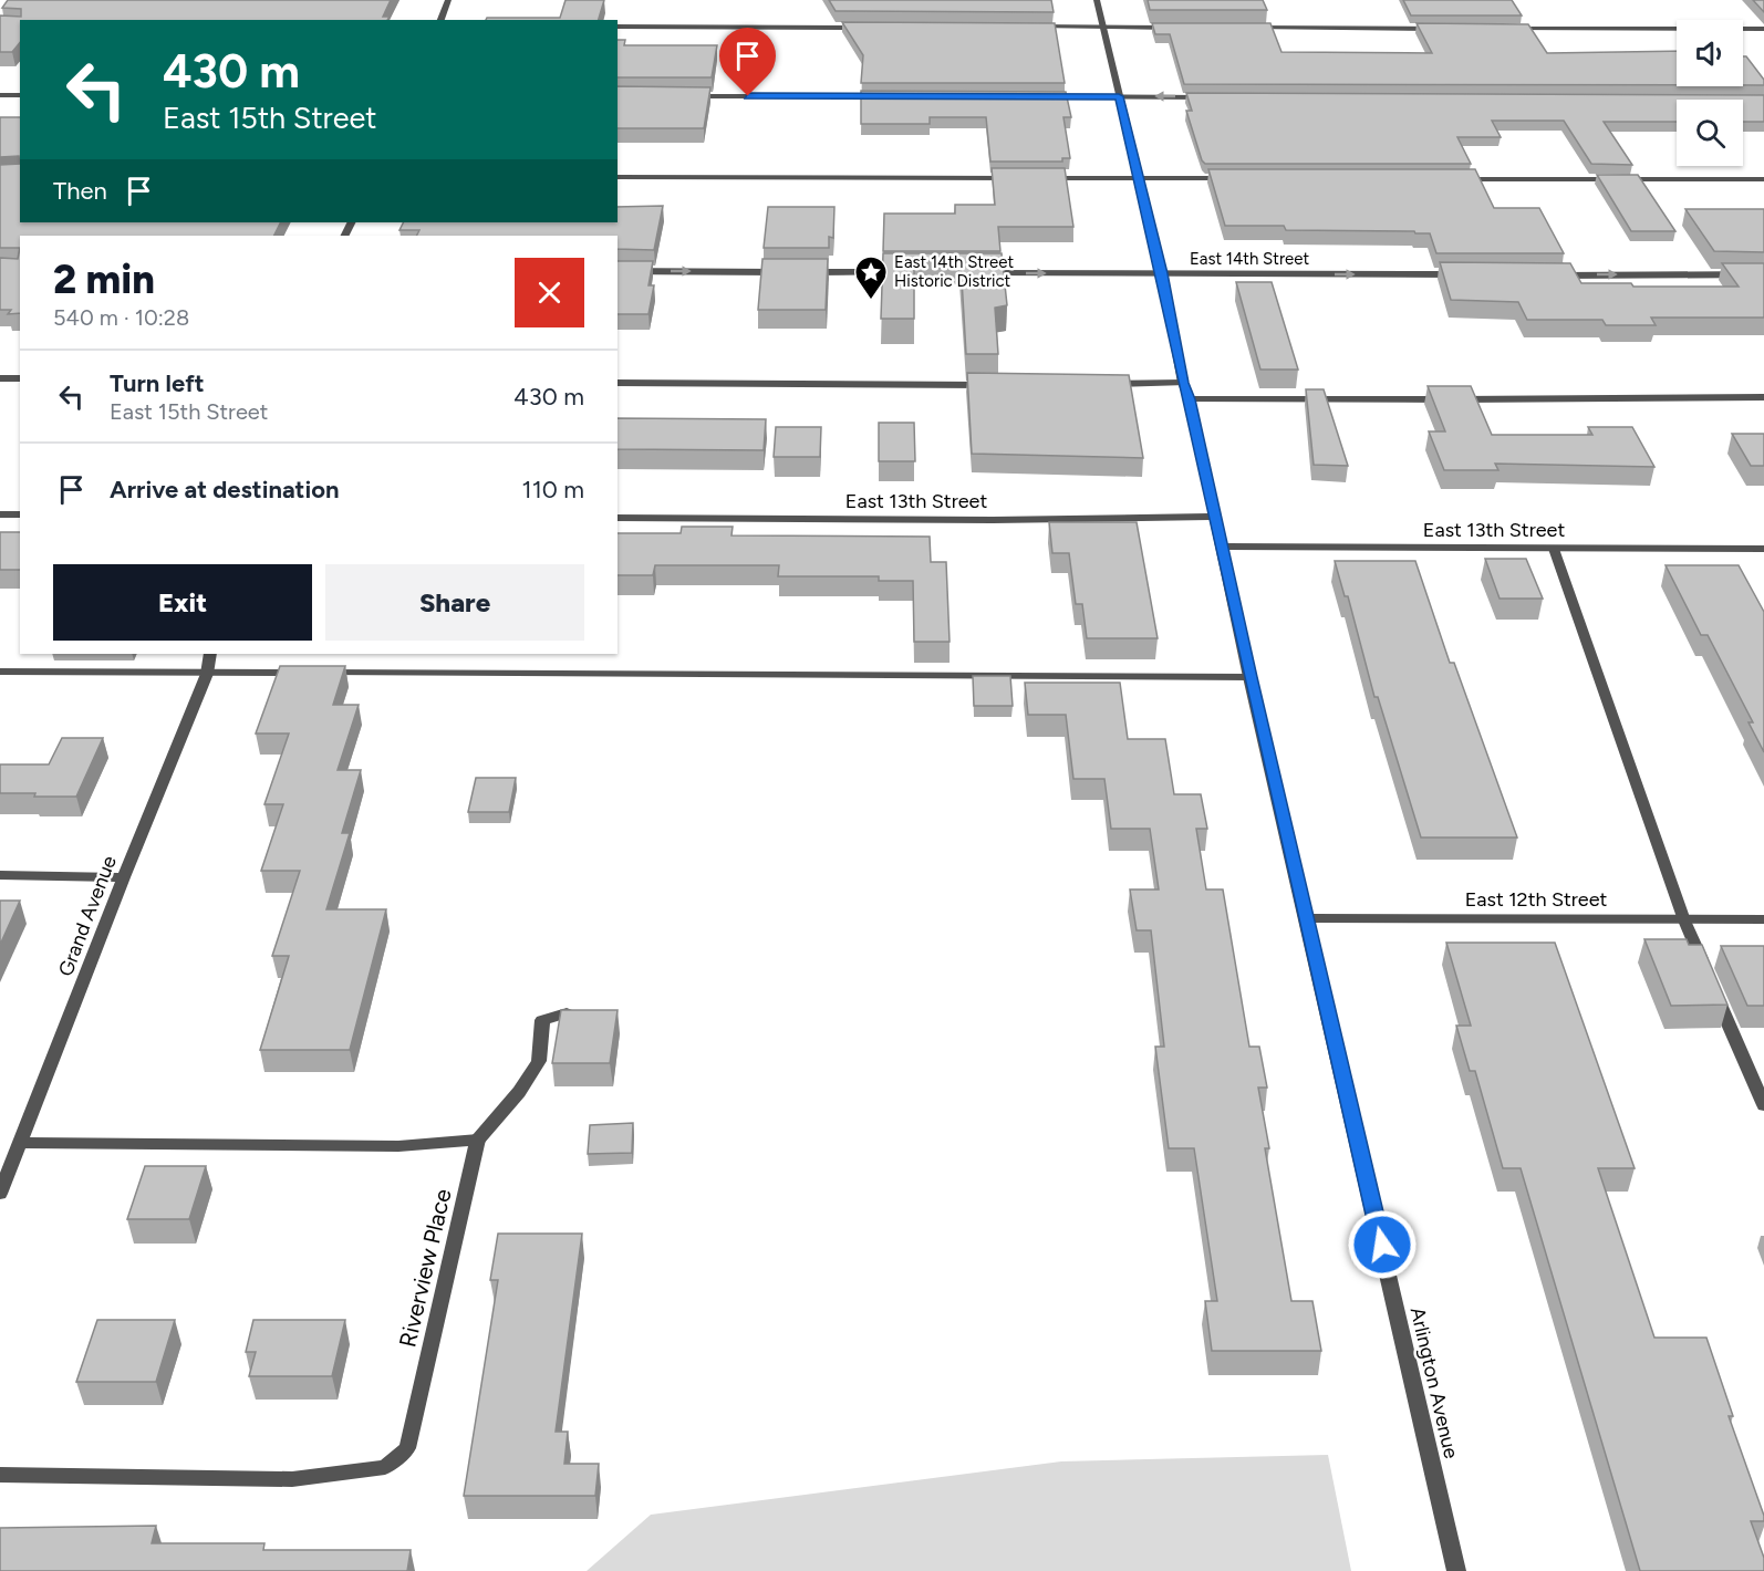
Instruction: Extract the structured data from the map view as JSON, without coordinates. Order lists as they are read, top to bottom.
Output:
{
  "streets": {
    "street": [
      "East 14th Street",
      "East 13th Street",
      "East 12th Street",
      "Grand Avenue",
      "Riverview Place",
      "Arlington Avenue"
    ]
  },
  "crossings": [
    ["East 14th Street", "Arlington Avenue"],
    ["East 13th Street", "Arlington Avenue"],
    ["East 12th Street", "Arlington Avenue"]
  ],
  "places": {
    "place": ["East 14th Street Historic District"]
  },
  "page": {
    "turn": ["430 m", "East 15th Street"],
    "then": "Then",
    "heading": ["2 min", "540 m · 10:28"],
    "list": [
      {
        "name": "Turn left",
        "note": "East 15th Street",
        "value": "430 m"
      },
      {
        "name": "Arrive at destination",
        "value": "110 m"
      }
    ],
    "buttons": ["Exit", "Share"]
  }
}
